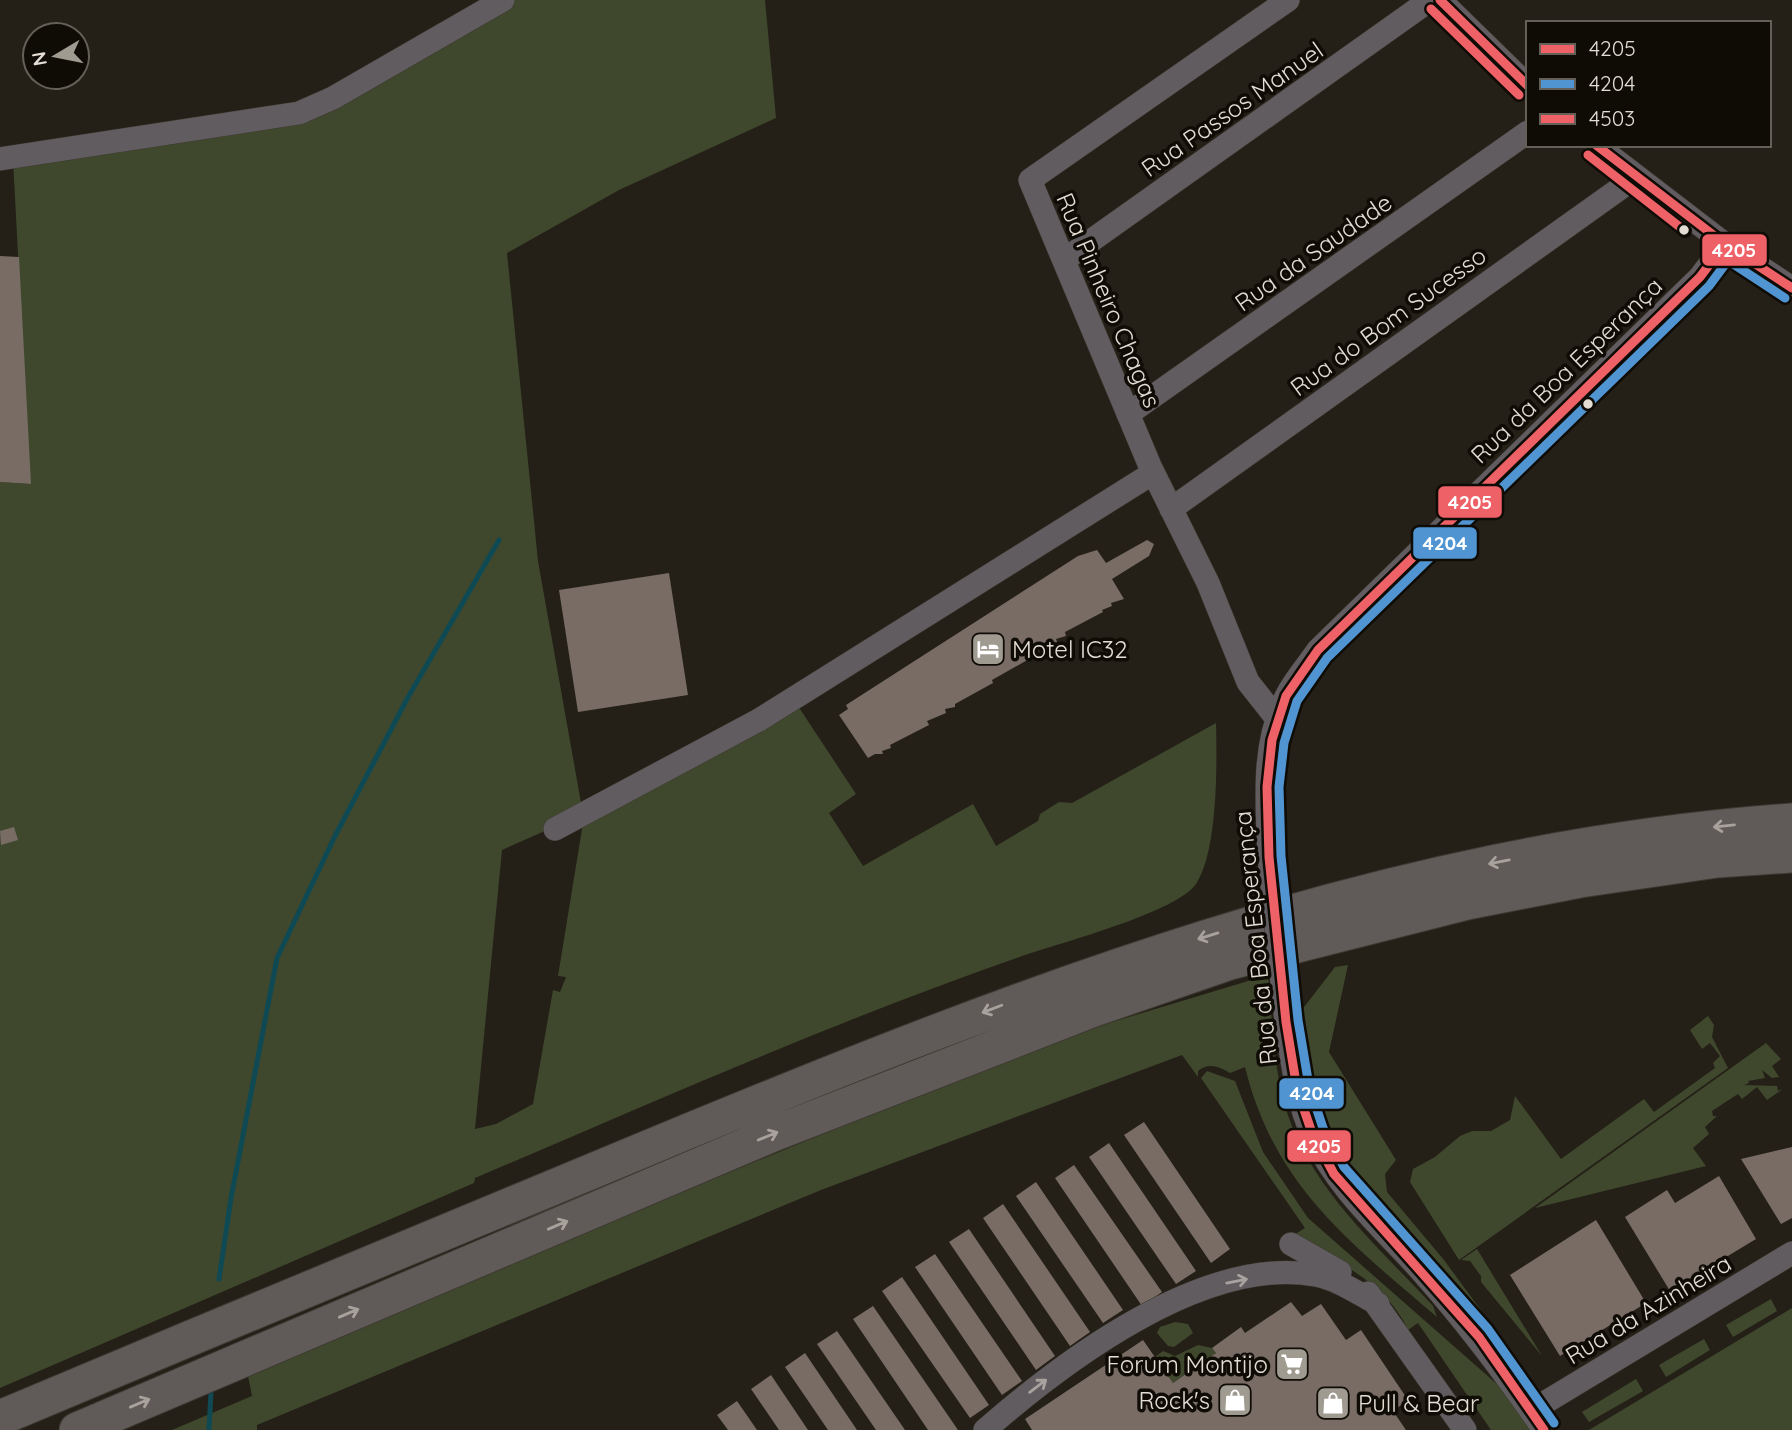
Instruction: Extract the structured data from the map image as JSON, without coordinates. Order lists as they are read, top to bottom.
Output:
{
  "streets": {
    "street": [
      "Rua Passos Manuel",
      "Rua da Saudade",
      "Rua Pinheiro Chagas",
      "Rua do Bom Sucesso",
      "Rua da Boa Esperança",
      "Rua da Azinheira"
    ]
  },
  "crossings": [
    ["Rua Passos Manuel", "Rua Pinheiro Chagas"],
    ["Rua da Saudade", "Rua Pinheiro Chagas"],
    ["Rua Pinheiro Chagas", "Rua do Bom Sucesso"],
    ["Rua Pinheiro Chagas", "Rua da Boa Esperança"],
    ["Rua da Boa Esperança", "Rua da Azinheira"]
  ],
  "places": {
    "hotel": ["Motel IC32"],
    "supermarket": ["Forum Montijo"],
    "shop": ["Rock's", "Pull & Bear"]
  },
  "lines": ["transit line 4205", "transit line 4503", "transit line 4204"],
  "legend": ["4205", "4204", "4503"],
  "north": "left"
}
